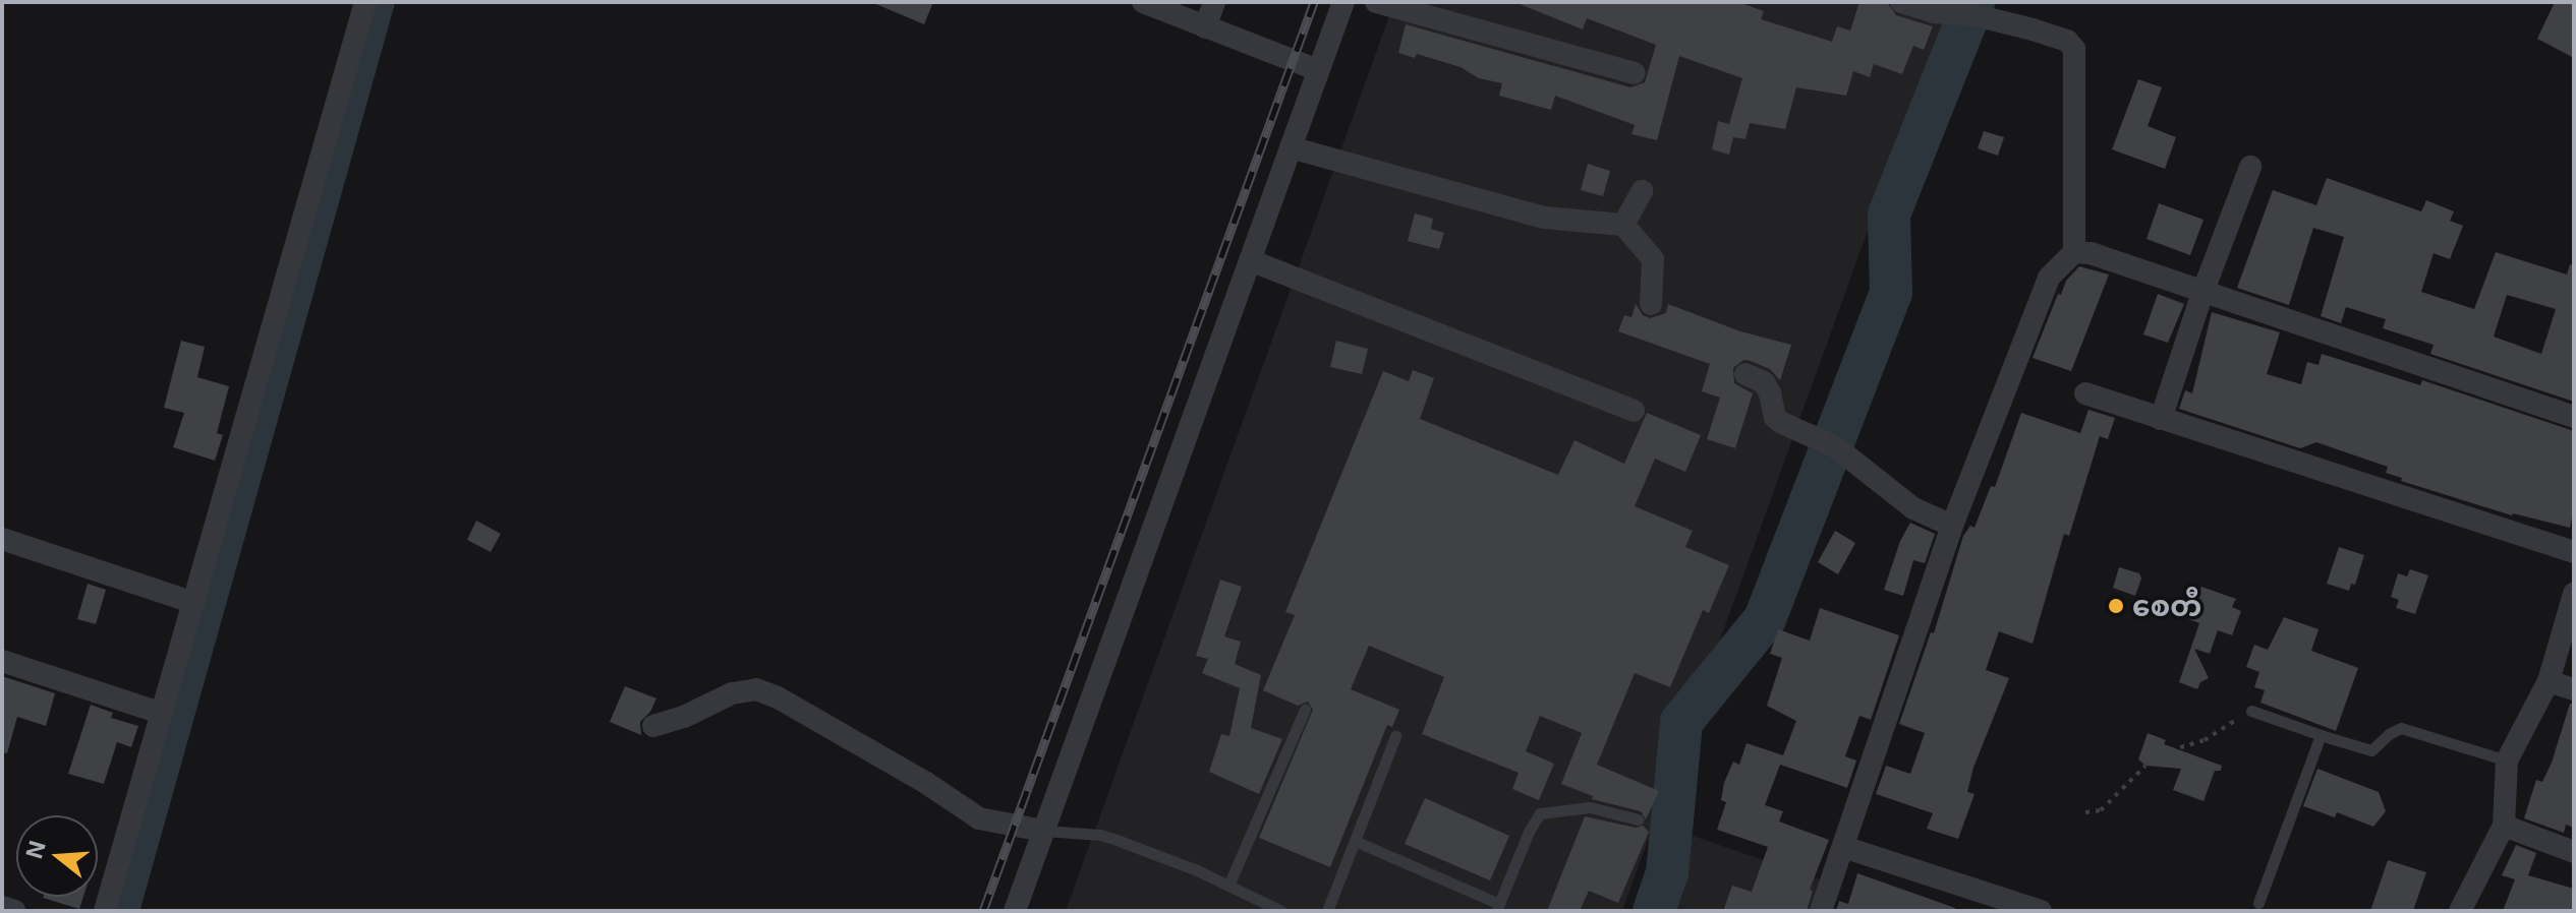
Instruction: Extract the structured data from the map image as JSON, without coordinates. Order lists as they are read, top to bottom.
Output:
{
  "places": ["စေတီ"],
  "north": "left"
}
